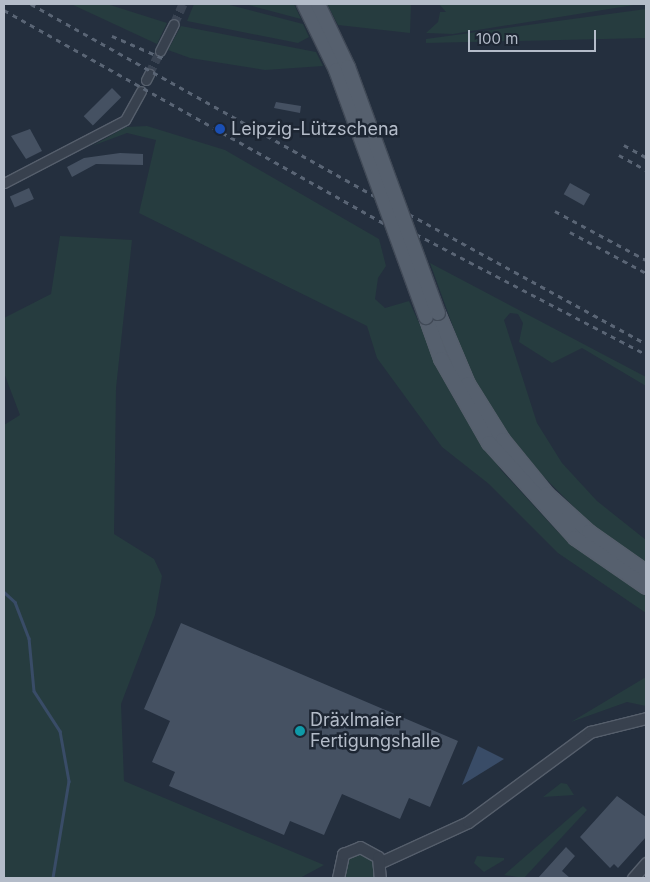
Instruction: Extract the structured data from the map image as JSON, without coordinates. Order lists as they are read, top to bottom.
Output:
{
  "places": ["Leipzig-Lützschena", "Dräxlmaier Fertigungshalle"],
  "scale_bar": "100 m"
}
